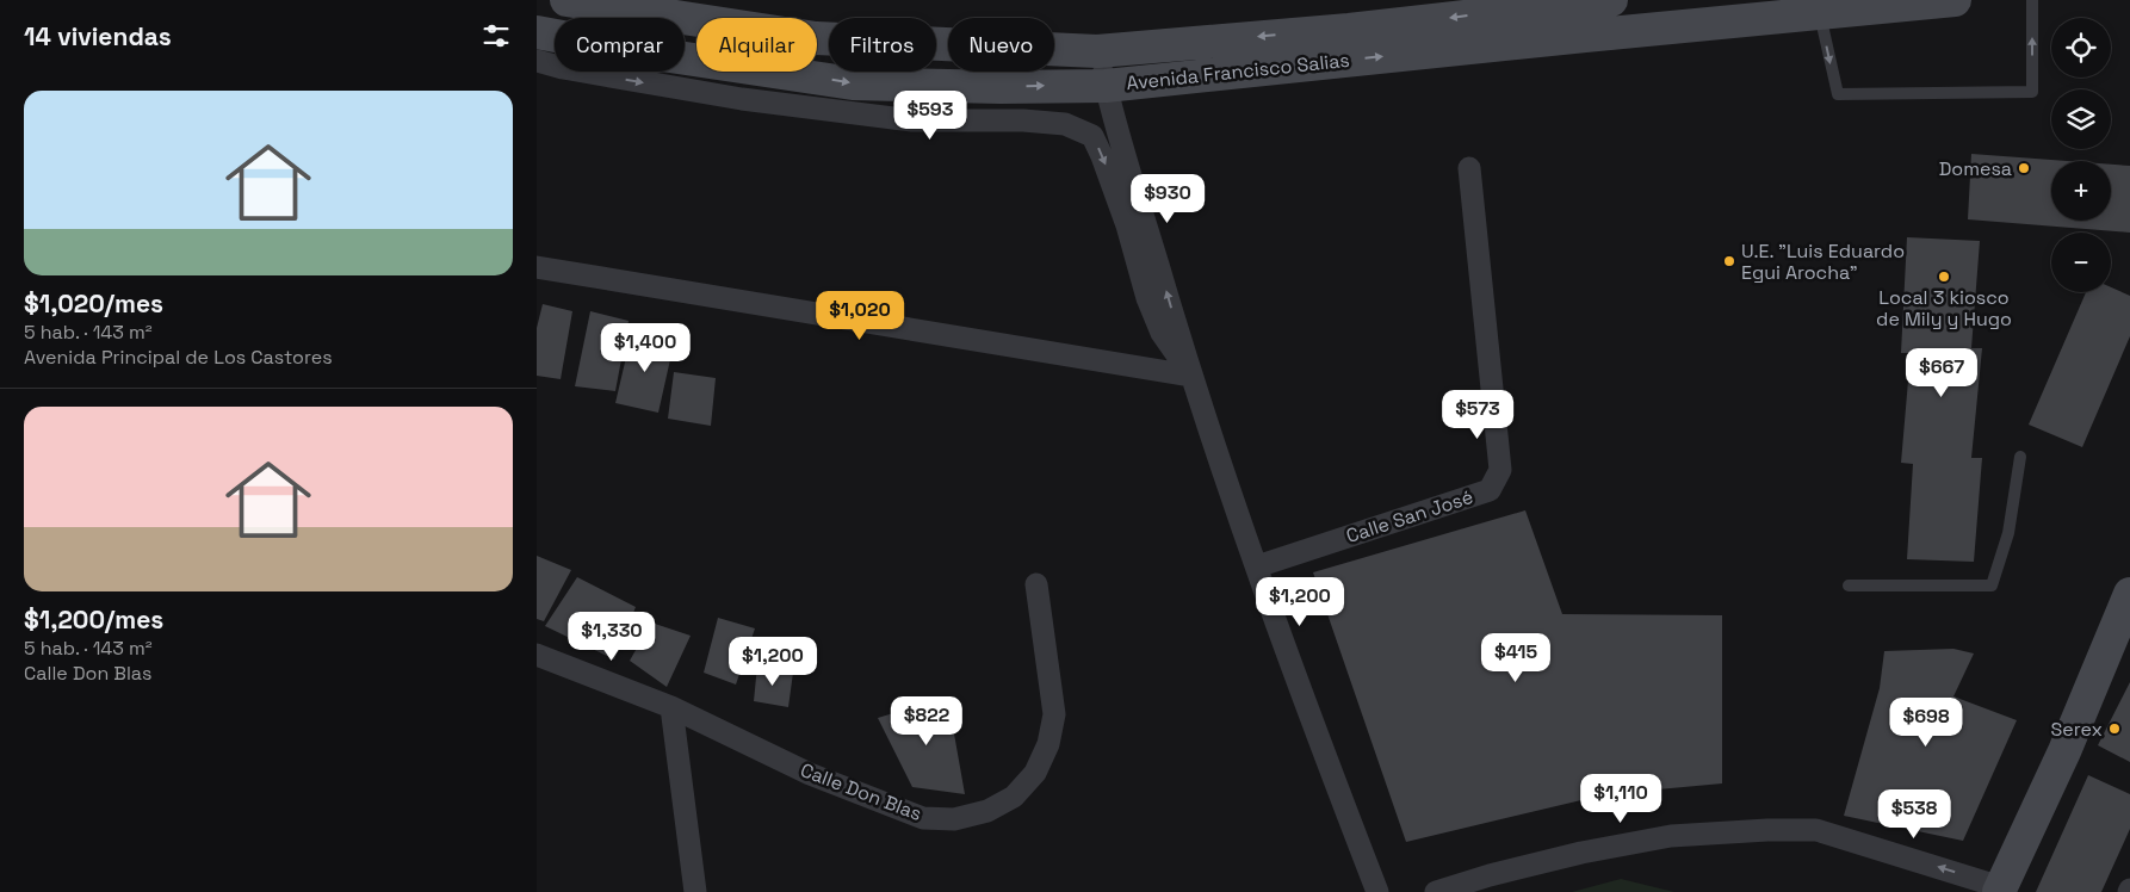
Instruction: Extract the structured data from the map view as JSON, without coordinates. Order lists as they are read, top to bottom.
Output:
{
  "streets": {
    "street": ["Avenida Francisco Salias", "Calle San José", "Calle Don Blas"]
  },
  "places": [
    "Domesa",
    "U.E. \"Luis Eduardo Egui Arocha\"",
    "Local 3 kiosco de Mily y Hugo",
    "Serex"
  ],
  "page": {
    "heading": "14 viviendas",
    "map_buttons": ["+", "−"],
    "chip": [
      "Comprar",
      "Alquilar",
      "Filtros",
      "Nuevo"
    ],
    "list": [
      {
        "name": "$1,020/mes",
        "note": "5 hab. · 143 m² · Avenida Principal de Los Castores"
      },
      {
        "name": "$1,200/mes",
        "note": "5 hab. · 143 m² · Calle Don Blas"
      }
    ],
    "price": [
      "$593",
      "$930",
      "$1,020",
      "$1,400",
      "$667",
      "$573",
      "$1,200",
      "$1,330",
      "$415",
      "$1,200",
      "$822",
      "$698",
      "$1,110",
      "$538"
    ]
  }
}
